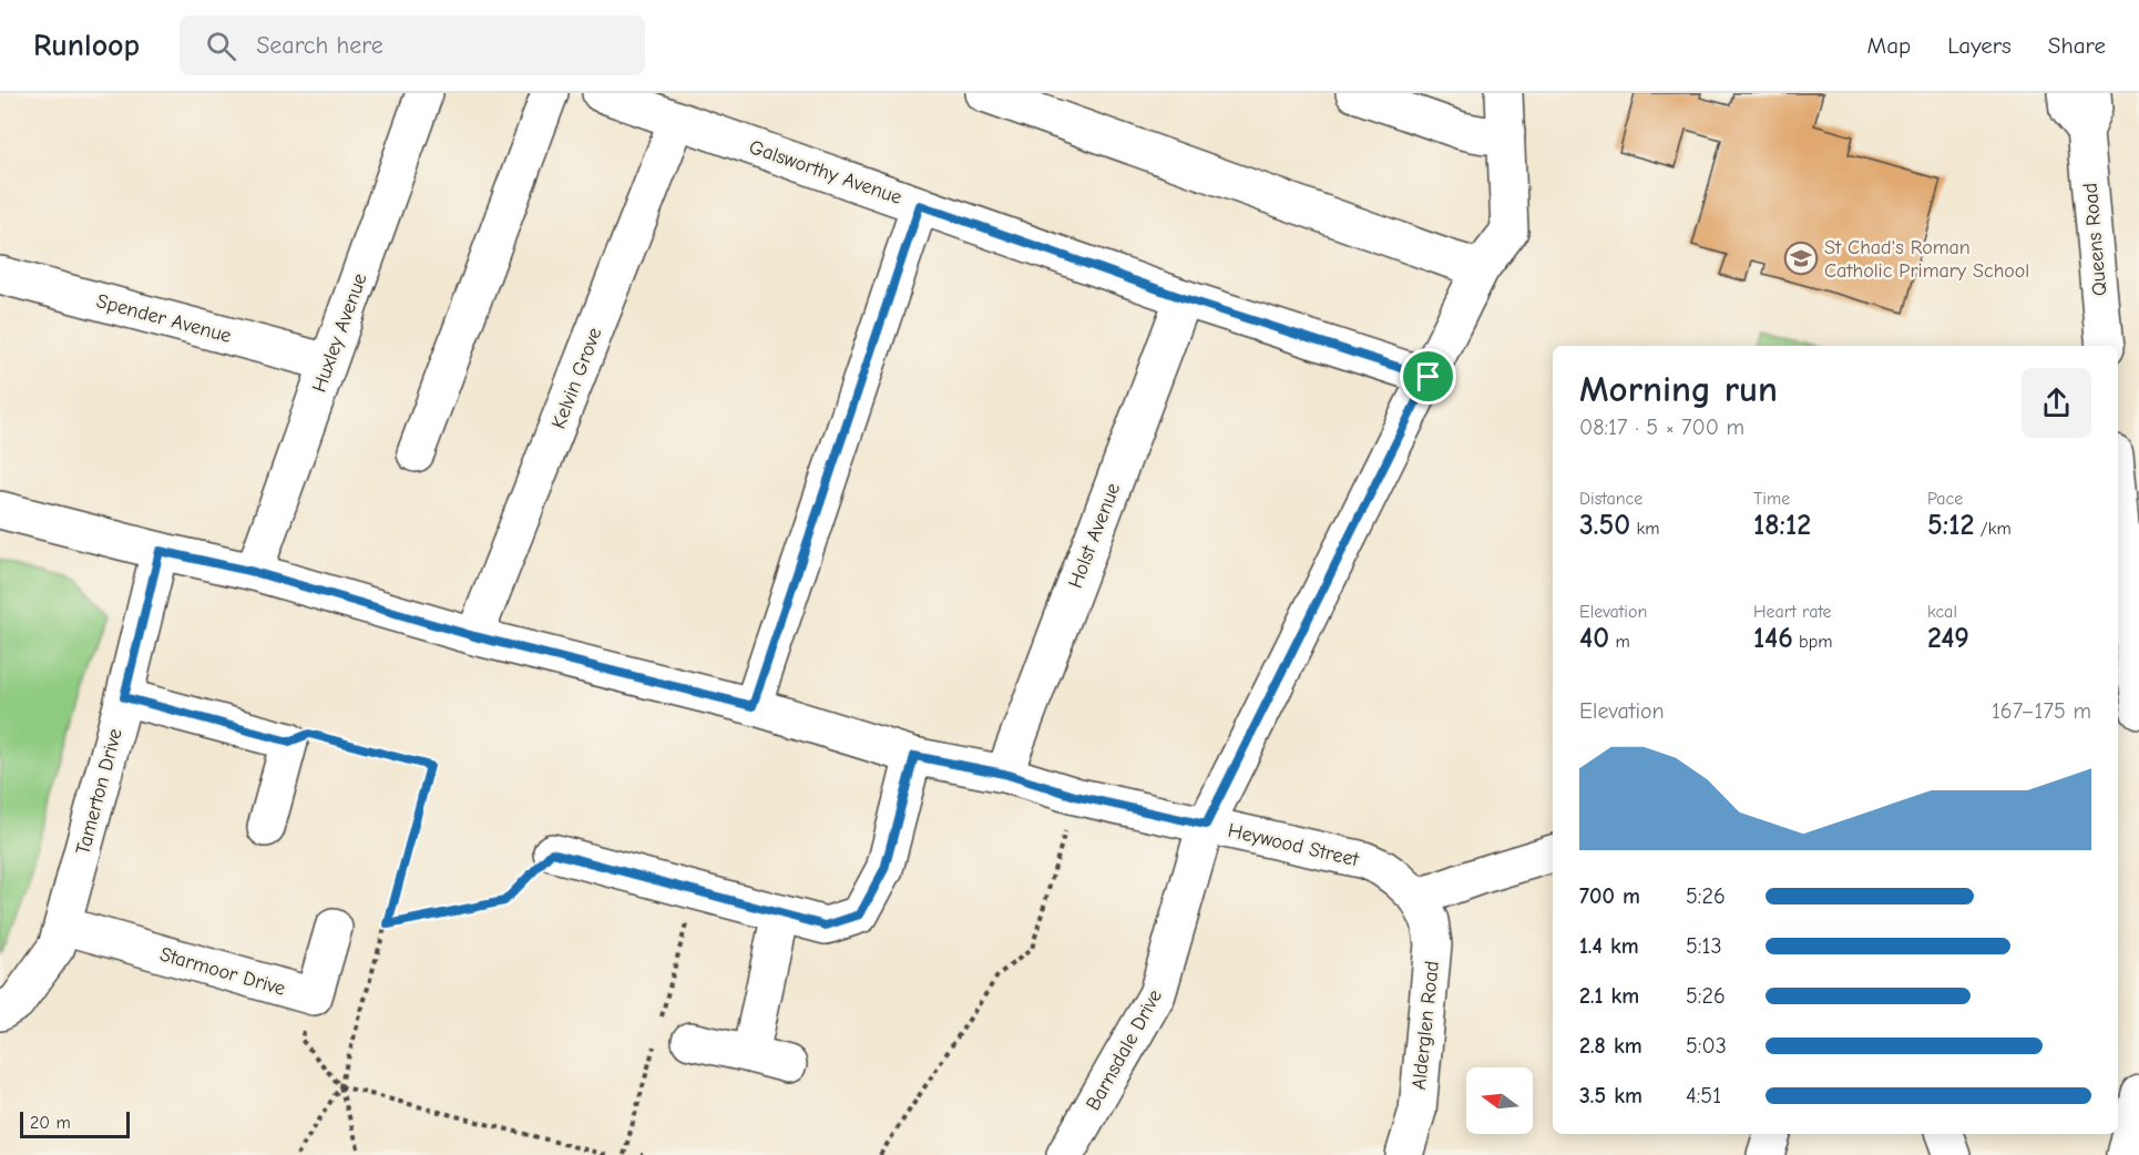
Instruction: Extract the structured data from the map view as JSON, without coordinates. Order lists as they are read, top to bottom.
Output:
{
  "streets": {
    "main road": [
      "Galsworthy Avenue",
      "Queens Road",
      "Spender Avenue",
      "Huxley Avenue",
      "Kelvin Grove",
      "Holst Avenue",
      "Tamerton Drive",
      "Heywood Street",
      "Starmoor Drive",
      "Alderglen Road",
      "Barnsdale Drive"
    ]
  },
  "crossings": [
    ["Galsworthy Avenue", "Kelvin Grove"],
    ["Galsworthy Avenue", "Holst Avenue"],
    ["Galsworthy Avenue", "Barnsdale Drive"],
    ["Spender Avenue", "Huxley Avenue"],
    ["Huxley Avenue", "Heywood Street"],
    ["Kelvin Grove", "Heywood Street"],
    ["Holst Avenue", "Heywood Street"],
    ["Tamerton Drive", "Heywood Street"],
    ["Tamerton Drive", "Starmoor Drive"],
    ["Heywood Street", "Alderglen Road"],
    ["Heywood Street", "Barnsdale Drive"]
  ],
  "places": {
    "school or university": ["St Chad's Roman Catholic Primary School"]
  },
  "scale_bar": "20 m",
  "north": "left",
  "page": {
    "header": "Runloop",
    "search": "Search here",
    "nav": ["Map", "Layers", "Share"],
    "heading": ["Morning run", "08:17 · 5 × 700 m"],
    "stats": [
      ["Distance", "3.50 km"],
      ["Time", "18:12"],
      ["Pace", "5:12 /km"],
      ["Elevation", "40 m"],
      ["Heart rate", "146 bpm"],
      ["kcal", "249"]
    ],
    "chart": ["Elevation", "167–175 m"],
    "list": [
      {
        "name": "700 m",
        "note": "5:26"
      },
      {
        "name": "1.4 km",
        "note": "5:13"
      },
      {
        "name": "2.1 km",
        "note": "5:26"
      },
      {
        "name": "2.8 km",
        "note": "5:03"
      },
      {
        "name": "3.5 km",
        "note": "4:51"
      }
    ],
    "scale": "20 m"
  }
}
